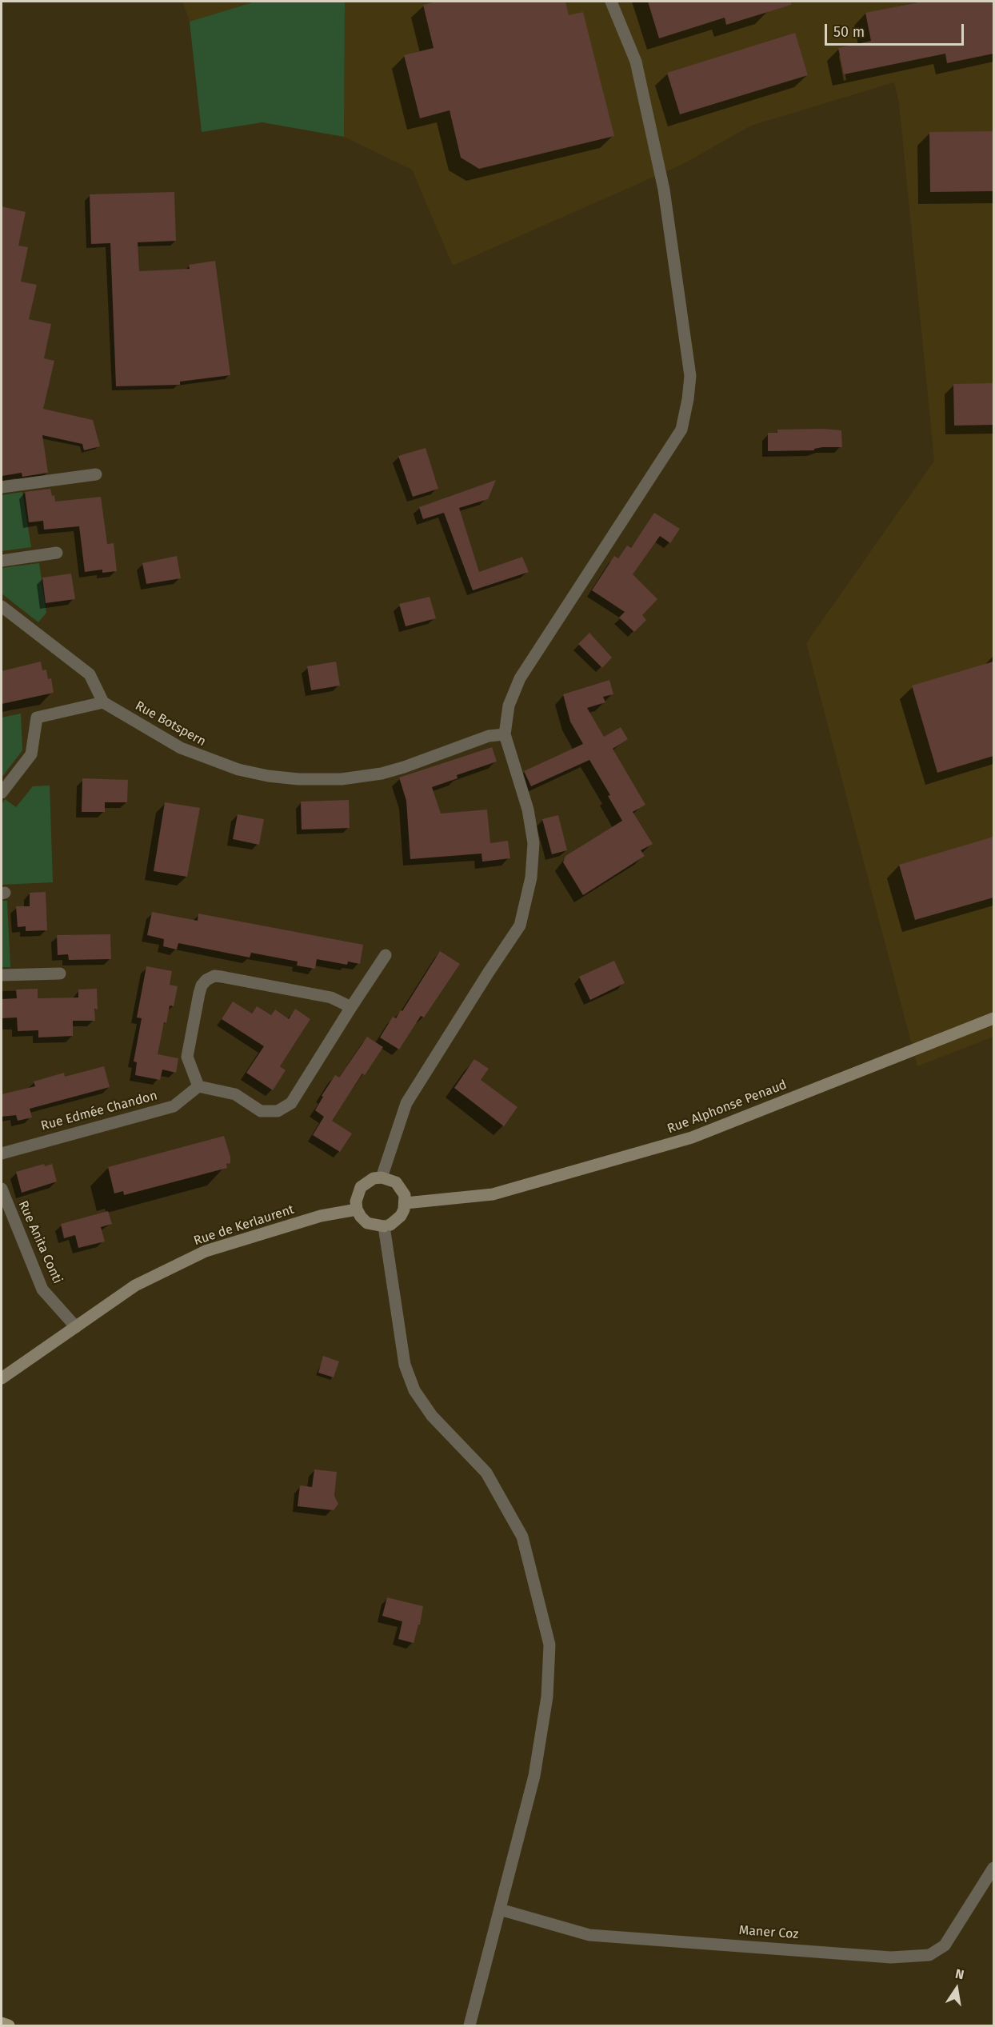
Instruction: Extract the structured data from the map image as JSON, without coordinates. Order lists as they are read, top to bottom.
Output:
{
  "streets": {
    "street": [
      "Rue Botspern",
      "Rue Alphonse Penaud",
      "Rue Edmée Chandon",
      "Rue de Kerlaurent",
      "Rue Anita Conti",
      "Maner Coz"
    ]
  },
  "crossings": [
    ["Rue Alphonse Penaud", "Rue de Kerlaurent"],
    ["Rue de Kerlaurent", "Rue Anita Conti"]
  ],
  "scale_bar": "50 m",
  "north": "top"
}
